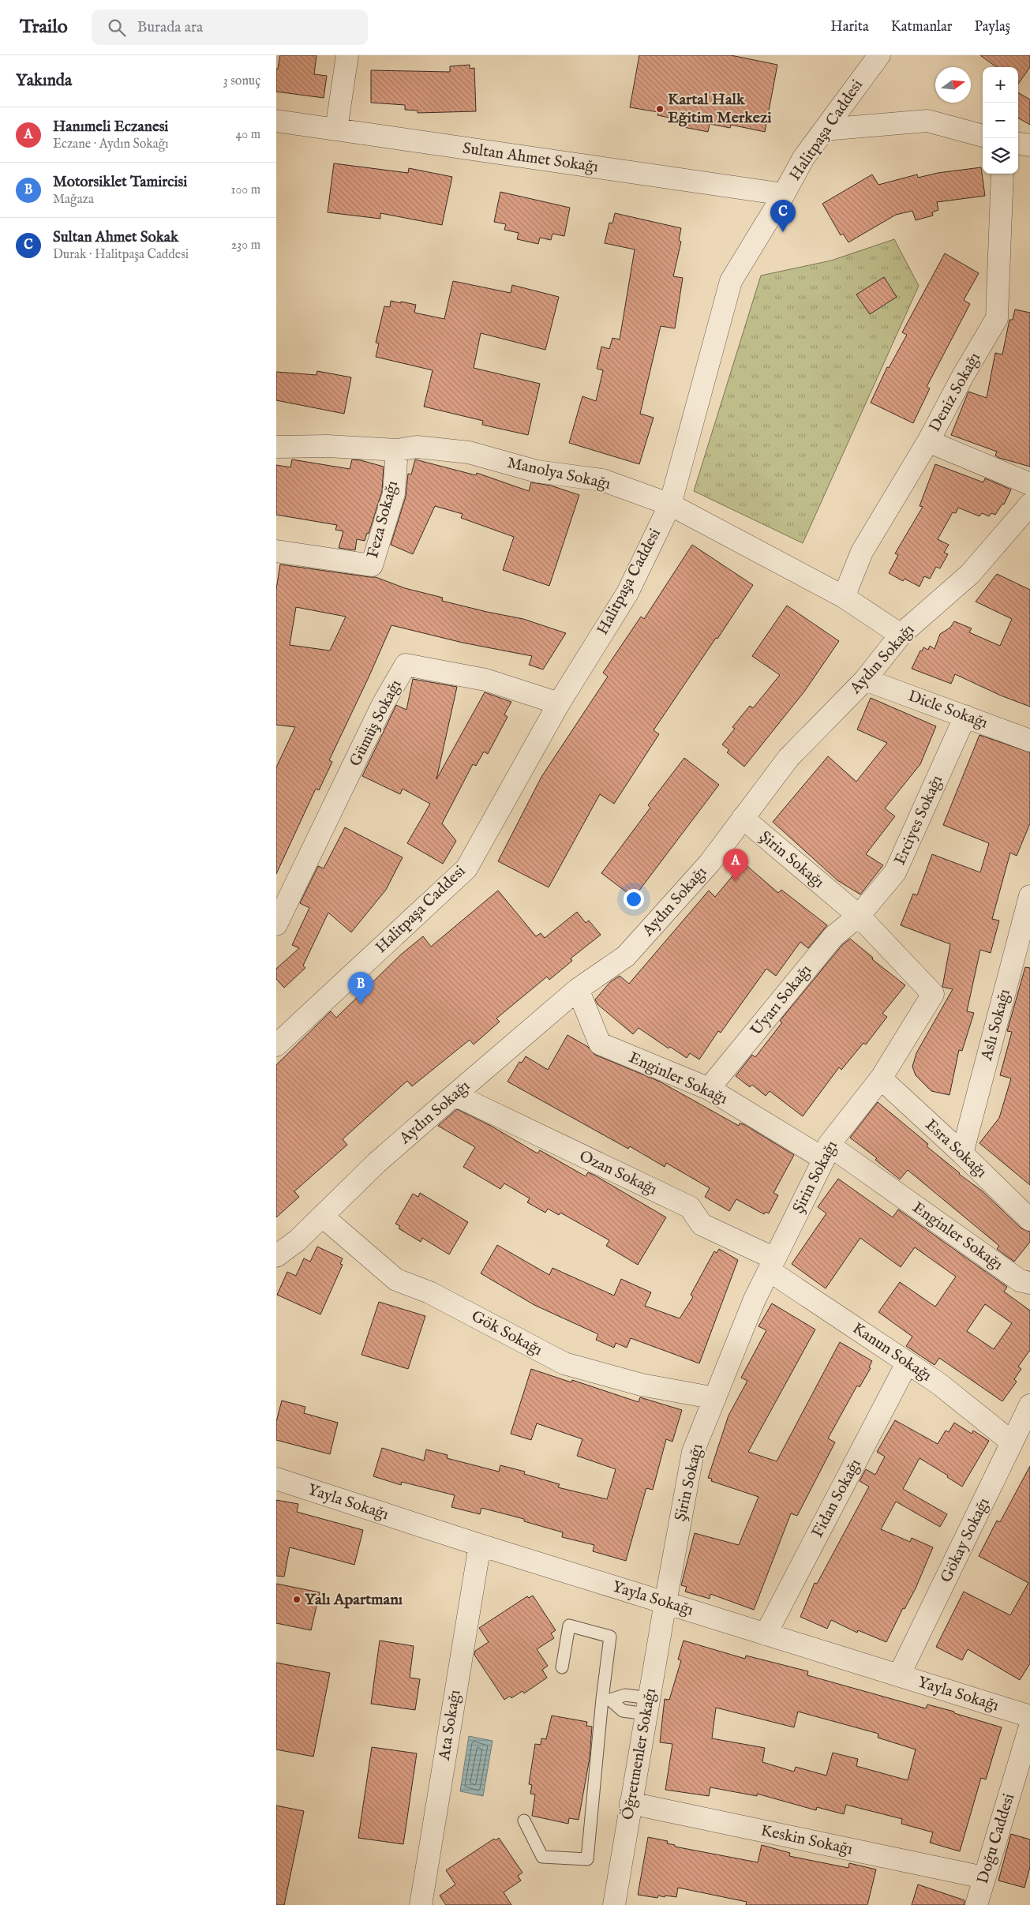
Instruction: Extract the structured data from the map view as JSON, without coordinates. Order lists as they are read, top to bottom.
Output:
{
  "streets": {
    "street": [
      "Halitpaşa Caddesi",
      "Sultan Ahmet Sokağı",
      "Deniz Sokağı",
      "Manolya Sokağı",
      "Feza Sokağı",
      "Aydın Sokağı",
      "Dicle Sokağı",
      "Gümüş Sokağı",
      "Erciyes Sokağı",
      "Şirin Sokağı",
      "Uyarı Sokağı",
      "Aslı Sokağı",
      "Enginler Sokağı",
      "Esra Sokağı",
      "Ozan Sokağı",
      "Gök Sokağı",
      "Kanun Sokağı",
      "Fidan Sokağı",
      "Yayla Sokağı",
      "Gökay Sokağı",
      "Ata Sokağı",
      "Öğretmenler Sokağı",
      "Doğu Caddesi",
      "Keskin Sokağı"
    ]
  },
  "crossings": [
    ["Halitpaşa Caddesi", "Sultan Ahmet Sokağı"],
    ["Halitpaşa Caddesi", "Manolya Sokağı"],
    ["Halitpaşa Caddesi", "Gümüş Sokağı"],
    ["Deniz Sokağı", "Manolya Sokağı"],
    ["Manolya Sokağı", "Feza Sokağı"],
    ["Manolya Sokağı", "Aydın Sokağı"],
    ["Aydın Sokağı", "Dicle Sokağı"],
    ["Aydın Sokağı", "Şirin Sokağı"],
    ["Aydın Sokağı", "Enginler Sokağı"],
    ["Aydın Sokağı", "Ozan Sokağı"],
    ["Aydın Sokağı", "Gök Sokağı"],
    ["Dicle Sokağı", "Erciyes Sokağı"],
    ["Erciyes Sokağı", "Şirin Sokağı"],
    ["Erciyes Sokağı", "Uyarı Sokağı"],
    ["Şirin Sokağı", "Uyarı Sokağı"],
    ["Şirin Sokağı", "Enginler Sokağı"],
    ["Şirin Sokağı", "Esra Sokağı"],
    ["Şirin Sokağı", "Ozan Sokağı"],
    ["Şirin Sokağı", "Gök Sokağı"],
    ["Şirin Sokağı", "Kanun Sokağı"],
    ["Şirin Sokağı", "Yayla Sokağı"],
    ["Şirin Sokağı", "Öğretmenler Sokağı"],
    ["Uyarı Sokağı", "Enginler Sokağı"],
    ["Aslı Sokağı", "Esra Sokağı"],
    ["Ozan Sokağı", "Kanun Sokağı"],
    ["Kanun Sokağı", "Fidan Sokağı"],
    ["Kanun Sokağı", "Gökay Sokağı"],
    ["Fidan Sokağı", "Yayla Sokağı"],
    ["Yayla Sokağı", "Gökay Sokağı"],
    ["Yayla Sokağı", "Ata Sokağı"],
    ["Yayla Sokağı", "Öğretmenler Sokağı"],
    ["Öğretmenler Sokağı", "Keskin Sokağı"],
    ["Doğu Caddesi", "Keskin Sokağı"]
  ],
  "places": ["Kartal Halk Eğitim Merkezi", "Yalı Apartmanı"],
  "north": "right",
  "page": {
    "header": "Trailo",
    "search": "Burada ara",
    "nav": ["Harita", "Katmanlar", "Paylaş"],
    "heading": ["Yakında", "3 sonuç"],
    "map_buttons": ["+", "−"],
    "list": [
      {
        "mark": "A",
        "name": "Hanımeli Eczanesi",
        "note": "Eczane · Aydın Sokağı",
        "value": "40 m"
      },
      {
        "mark": "B",
        "name": "Motorsiklet Tamircisi",
        "note": "Mağaza",
        "value": "100 m"
      },
      {
        "mark": "C",
        "name": "Sultan Ahmet Sokak",
        "note": "Durak · Halitpaşa Caddesi",
        "value": "230 m"
      }
    ],
    "pins": ["C", "A", "B"]
  }
}
